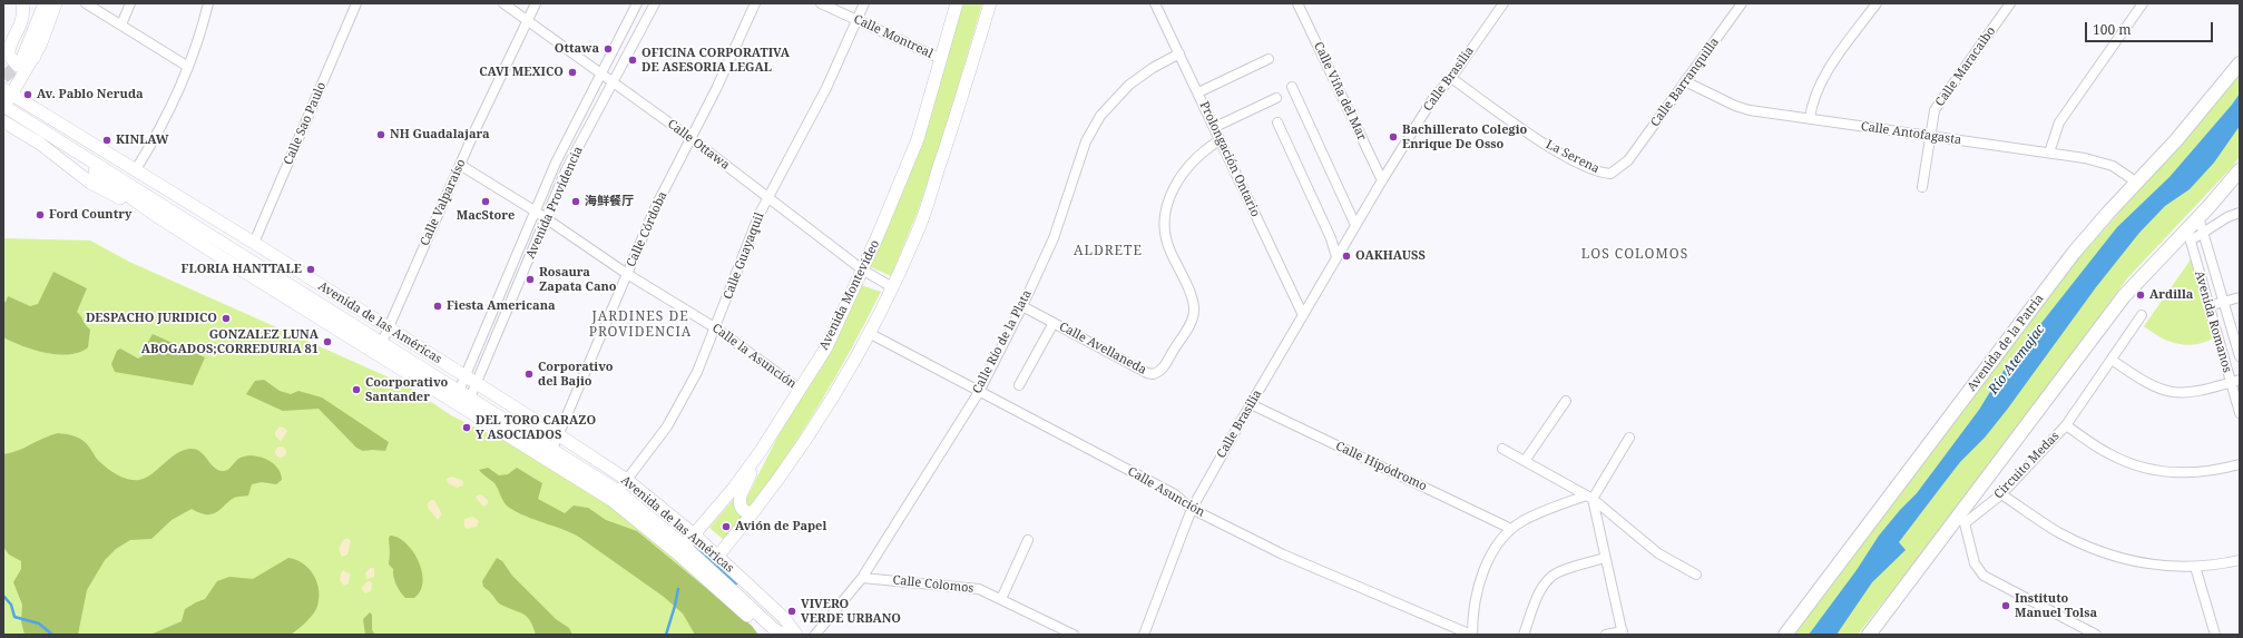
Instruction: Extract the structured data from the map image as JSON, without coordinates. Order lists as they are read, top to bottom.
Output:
{
  "streets": {
    "main road": ["Avenida Montevideo", "Avenida de las Américas", "Avenida de la Patria"],
    "street": [
      "Calle Montreal",
      "Calle Maracaibo",
      "Calle Brasilia",
      "Calle Barranquilla",
      "Calle Viña del Mar",
      "Calle Sao Paulo",
      "Calle Antofagasta",
      "Calle Ottawa",
      "La Serena",
      "Prolongación Ontario",
      "Calle Valparaíso",
      "Avenida Providencia",
      "Calle Córdoba",
      "Calle Guayaquil",
      "Avenida Romanos",
      "Calle Río de la Plata",
      "Calle Avellaneda",
      "Calle la Asunción",
      "Circuito Medas",
      "Calle Hipódromo",
      "Calle Asunción",
      "Calle Colomos"
    ]
  },
  "crossings": [
    ["Calle Montreal", "Calle Guayaquil"],
    ["Calle Montreal", "Avenida Montevideo"],
    ["Calle Maracaibo", "Calle Antofagasta"],
    ["Calle Brasilia", "Calle Viña del Mar"],
    ["Calle Brasilia", "La Serena"],
    ["Calle Brasilia", "Prolongación Ontario"],
    ["Calle Brasilia", "Calle Hipódromo"],
    ["Calle Brasilia", "Calle Asunción"],
    ["Calle Barranquilla", "Calle Antofagasta"],
    ["Calle Barranquilla", "La Serena"],
    ["Calle Sao Paulo", "Avenida de las Américas"],
    ["Calle Antofagasta", "Avenida de la Patria"],
    ["Calle Ottawa", "Calle Valparaíso"],
    ["Calle Ottawa", "Avenida Providencia"],
    ["Calle Ottawa", "Calle Córdoba"],
    ["Calle Ottawa", "Calle Guayaquil"],
    ["Calle Ottawa", "Avenida Montevideo"],
    ["Prolongación Ontario", "Calle Río de la Plata"],
    ["Prolongación Ontario", "Calle Avellaneda"],
    ["Calle Valparaíso", "Avenida de las Américas"],
    ["Calle Valparaíso", "Calle la Asunción"],
    ["Avenida Providencia", "Avenida de las Américas"],
    ["Avenida Providencia", "Calle la Asunción"],
    ["Calle Córdoba", "Avenida de las Américas"],
    ["Calle Córdoba", "Calle la Asunción"],
    ["Calle Guayaquil", "Avenida de las Américas"],
    ["Calle Guayaquil", "Calle la Asunción"],
    ["Avenida Montevideo", "Avenida de las Américas"],
    ["Avenida Montevideo", "Calle la Asunción"],
    ["Calle Río de la Plata", "Calle Avellaneda"],
    ["Calle Río de la Plata", "Calle Asunción"],
    ["Calle Río de la Plata", "Calle Colomos"]
  ],
  "districts": ["ALDRETE", "LOS COLOMOS", "JARDINES DE PROVIDENCIA"],
  "water": ["Río Atemajac"],
  "places": [
    "Ottawa",
    "OFICINA CORPORATIVA DE ASESORIA LEGAL",
    "CAVI MEXICO",
    "Av. Pablo Neruda",
    "NH Guadalajara",
    "Bachillerato Colegio Enrique De Osso",
    "KINLAW",
    "MacStore",
    "海鲜餐厅",
    "Ford Country",
    "OAKHAUSS",
    "FLORIA HANTTALE",
    "Rosaura Zapata Cano",
    "Ardilla",
    "Fiesta Americana",
    "DESPACHO JURIDICO",
    "GONZALEZ LUNA ABOGADOS;CORREDURIA 81",
    "Corporativo del Bajio",
    "Coorporativo Santander",
    "DEL TORO CARAZO Y ASOCIADOS",
    "Avión de Papel",
    "Instituto Manuel Tolsa",
    "VIVERO VERDE URBANO"
  ],
  "scale_bar": "100 m"
}
